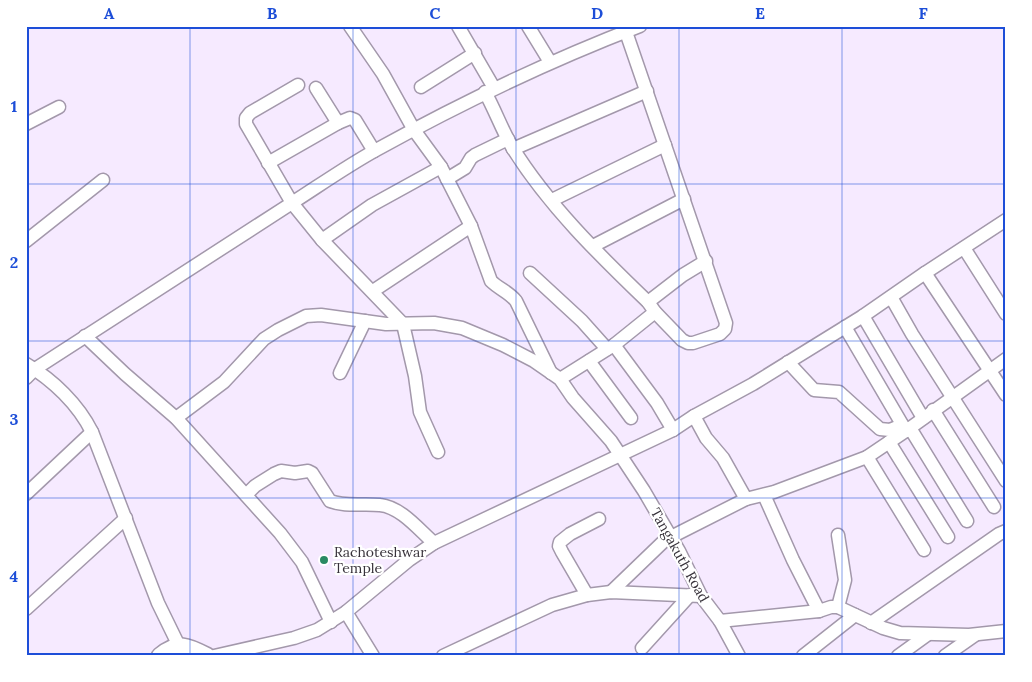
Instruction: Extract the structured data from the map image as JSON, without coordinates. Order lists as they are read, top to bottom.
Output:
{
  "streets": {
    "street": ["Tangakuth Road"]
  },
  "places": ["Rachoteshwar Temple"],
  "grid": {
    "columns": [
      "A",
      "B",
      "C",
      "D",
      "E",
      "F"
    ],
    "rows": [
      "1",
      "2",
      "3",
      "4"
    ]
  }
}
